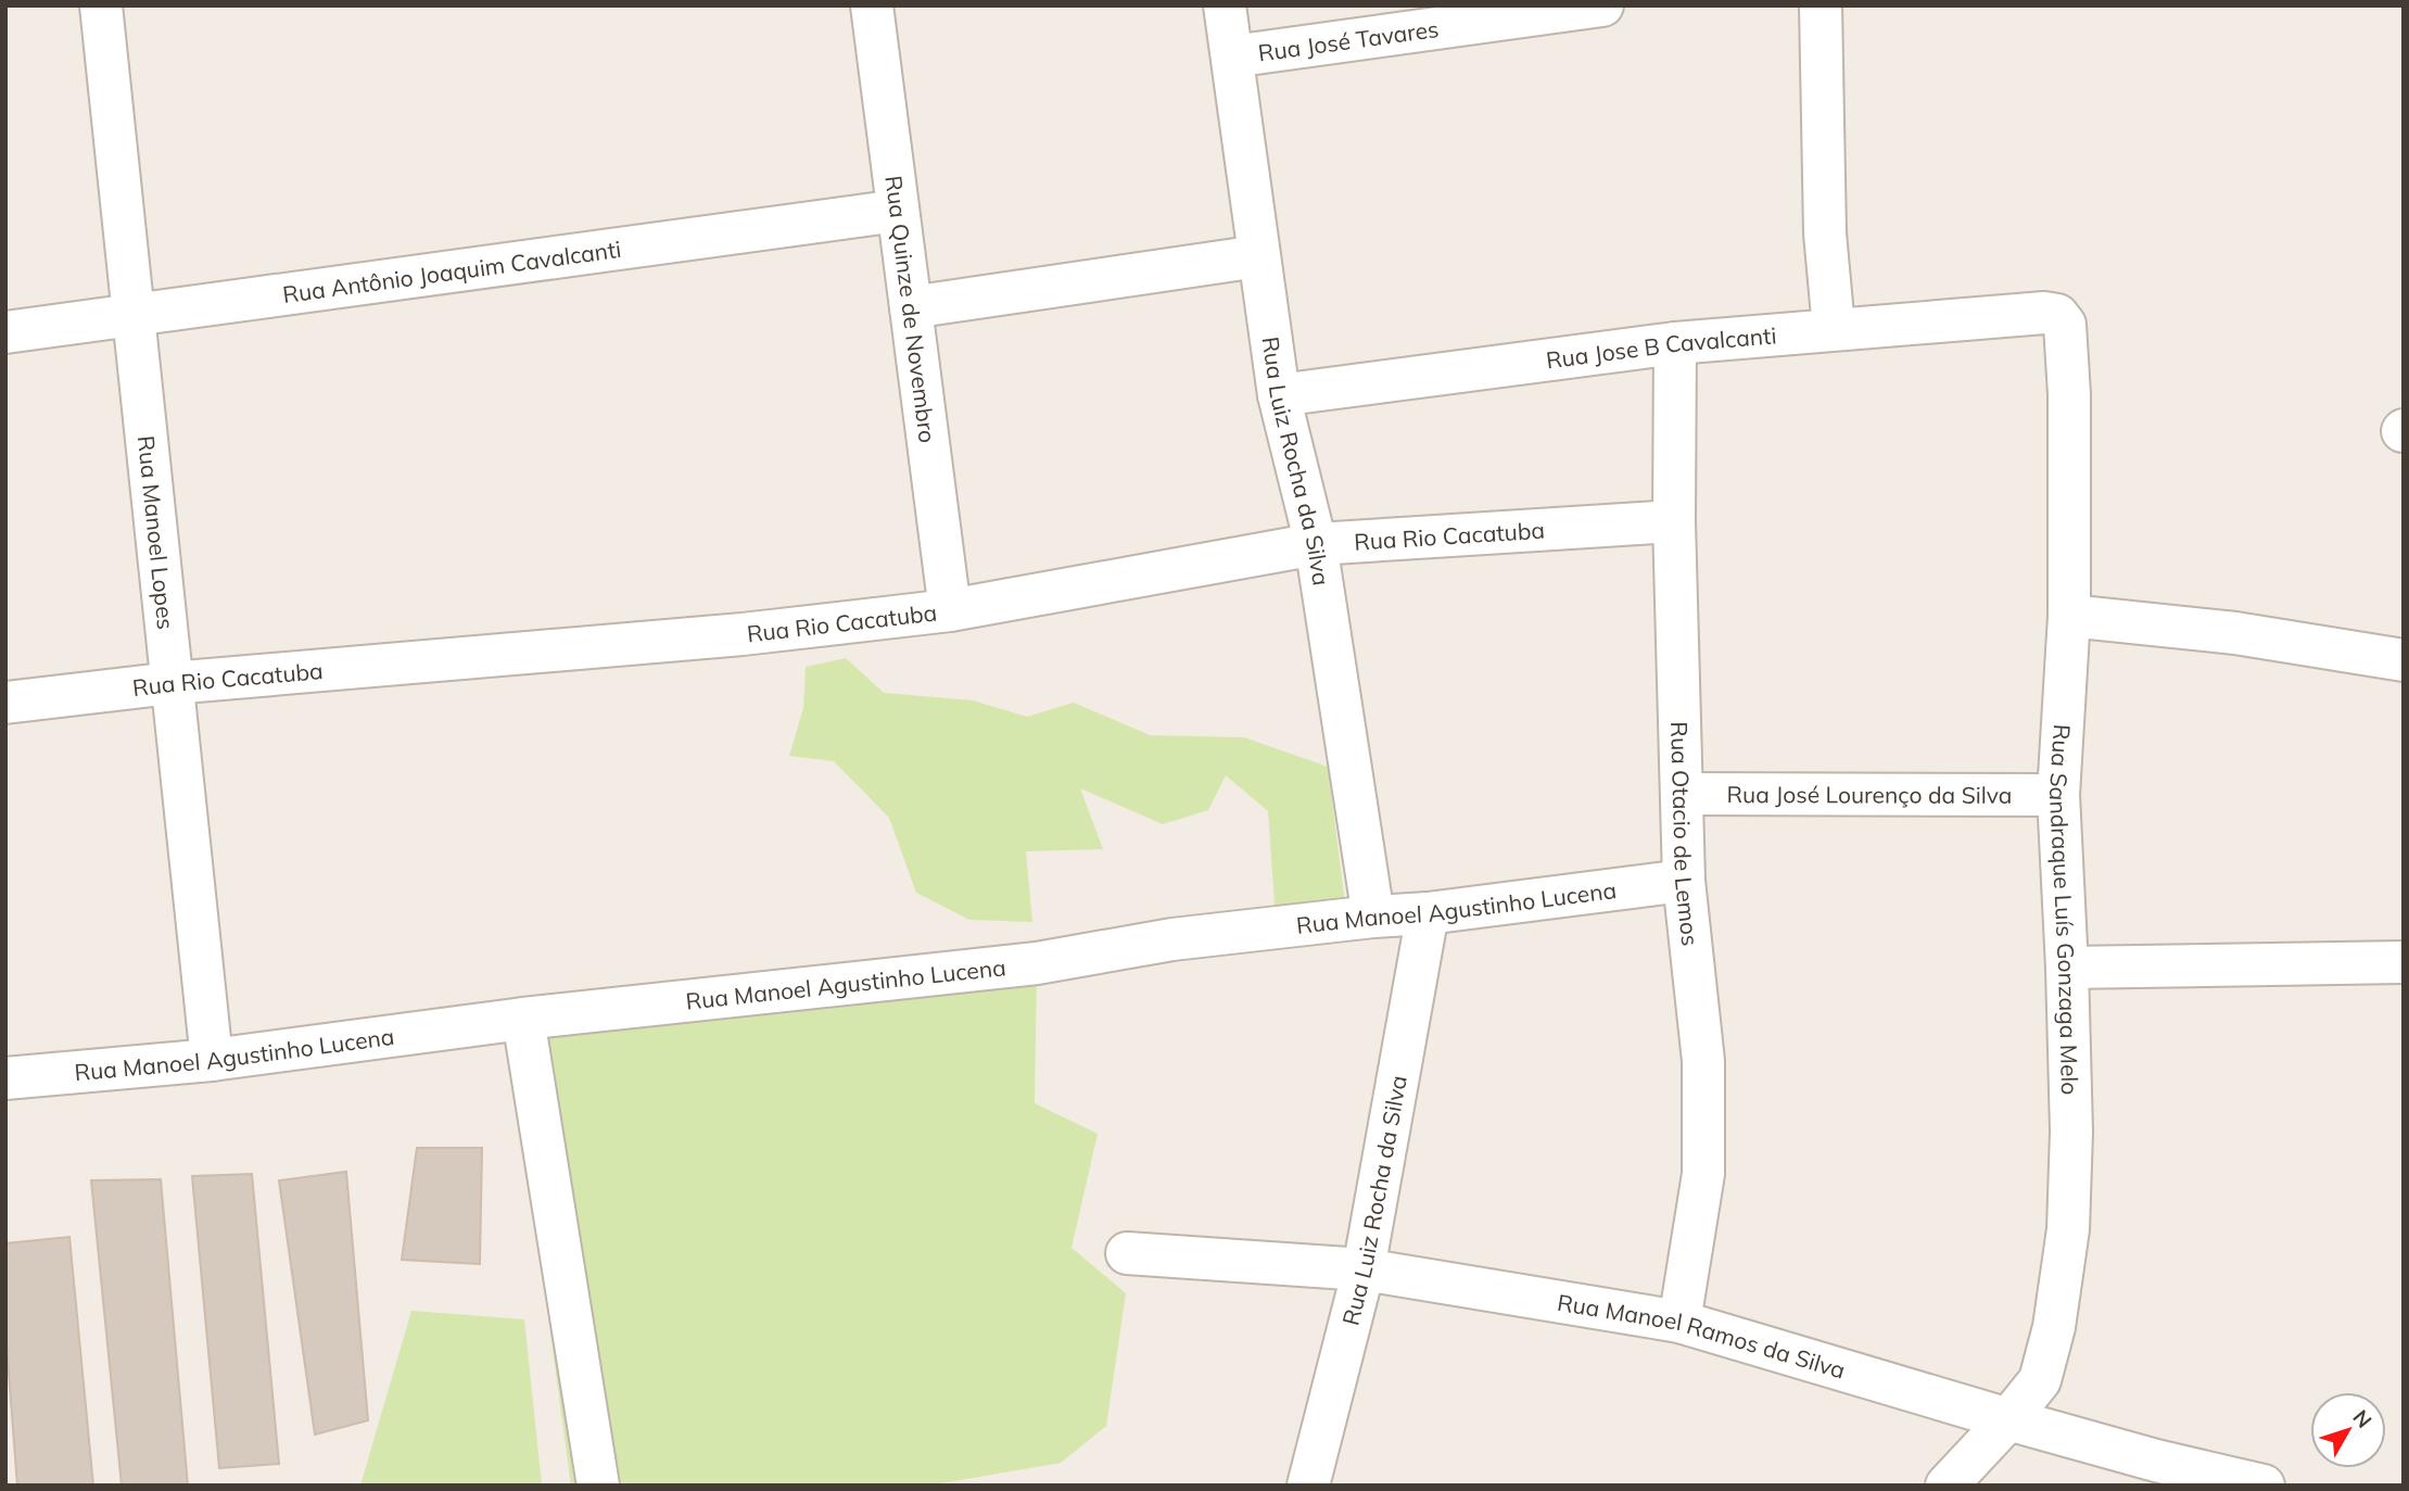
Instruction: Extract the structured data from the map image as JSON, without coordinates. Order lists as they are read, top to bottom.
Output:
{
  "streets": {
    "street": [
      "Rua José Tavares",
      "Rua Antônio Joaquim Cavalcanti",
      "Rua Quinze de Novembro",
      "Rua Jose B Cavalcanti",
      "Rua Luiz Rocha da Silva",
      "Rua Manoel Lopes",
      "Rua Rio Cacatuba",
      "Rua José Lourenço da Silva",
      "Rua Otacio de Lemos",
      "Rua Manoel Agustinho Lucena",
      "Rua Sandraque Luís Gonzaga Melo",
      "Rua Manoel Ramos da Silva"
    ]
  },
  "crossings": [
    ["Rua José Tavares", "Rua Luiz Rocha da Silva"],
    ["Rua Antônio Joaquim Cavalcanti", "Rua Quinze de Novembro"],
    ["Rua Antônio Joaquim Cavalcanti", "Rua Manoel Lopes"],
    ["Rua Quinze de Novembro", "Rua Rio Cacatuba"],
    ["Rua Jose B Cavalcanti", "Rua Luiz Rocha da Silva"],
    ["Rua Jose B Cavalcanti", "Rua Otacio de Lemos"],
    ["Rua Jose B Cavalcanti", "Rua Sandraque Luís Gonzaga Melo"],
    ["Rua Luiz Rocha da Silva", "Rua Rio Cacatuba"],
    ["Rua Luiz Rocha da Silva", "Rua Manoel Agustinho Lucena"],
    ["Rua Luiz Rocha da Silva", "Rua Manoel Ramos da Silva"],
    ["Rua Manoel Lopes", "Rua Rio Cacatuba"],
    ["Rua Manoel Lopes", "Rua Manoel Agustinho Lucena"],
    ["Rua Rio Cacatuba", "Rua Otacio de Lemos"],
    ["Rua José Lourenço da Silva", "Rua Otacio de Lemos"],
    ["Rua José Lourenço da Silva", "Rua Sandraque Luís Gonzaga Melo"],
    ["Rua Otacio de Lemos", "Rua Manoel Agustinho Lucena"],
    ["Rua Otacio de Lemos", "Rua Manoel Ramos da Silva"],
    ["Rua Sandraque Luís Gonzaga Melo", "Rua Manoel Ramos da Silva"]
  ],
  "north": "top right"
}
